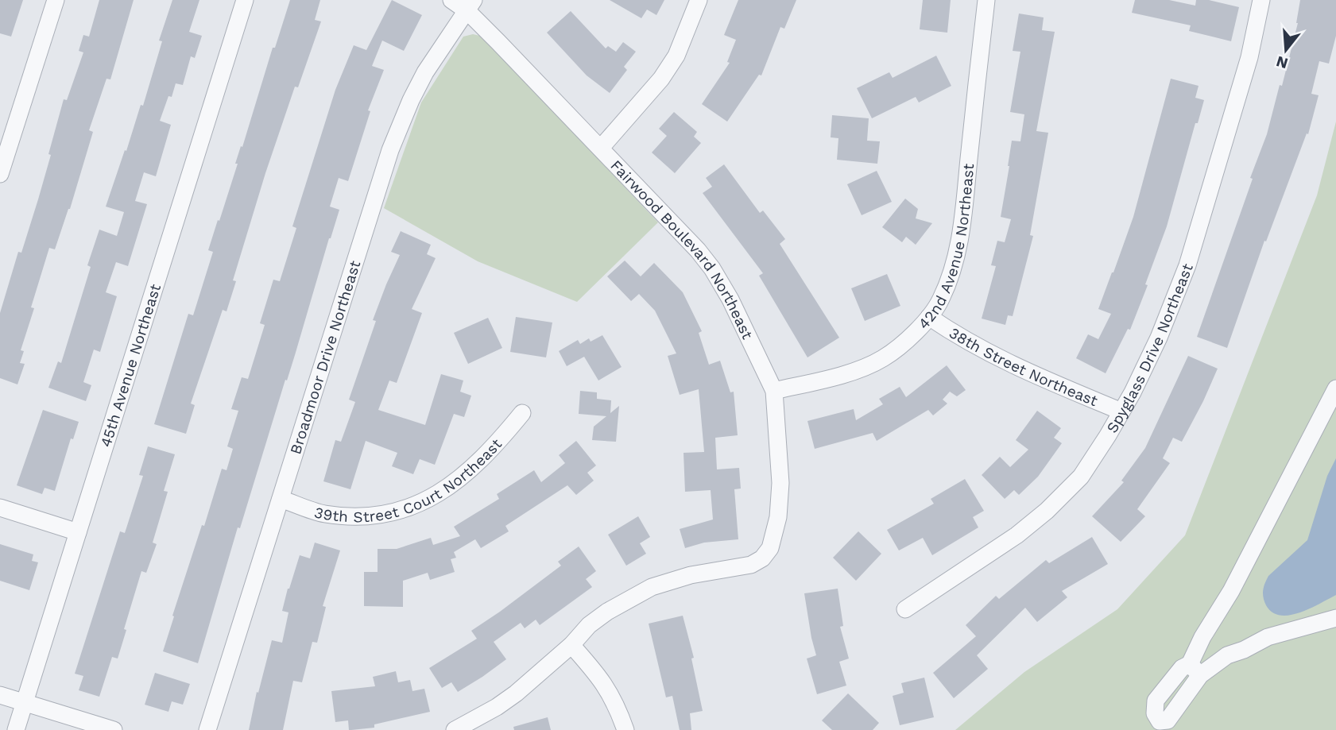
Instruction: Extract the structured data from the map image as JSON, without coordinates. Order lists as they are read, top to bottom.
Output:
{
  "streets": {
    "street": [
      "42nd Avenue Northeast",
      "Fairwood Boulevard Northeast",
      "Spyglass Drive Northeast",
      "Broadmoor Drive Northeast",
      "45th Avenue Northeast",
      "38th Street Northeast",
      "39th Street Court Northeast"
    ]
  },
  "crossings": [
    ["42nd Avenue Northeast", "Fairwood Boulevard Northeast"],
    ["42nd Avenue Northeast", "38th Street Northeast"],
    ["Fairwood Boulevard Northeast", "Broadmoor Drive Northeast"],
    ["Spyglass Drive Northeast", "38th Street Northeast"],
    ["Broadmoor Drive Northeast", "39th Street Court Northeast"]
  ],
  "north": "bottom"
}
